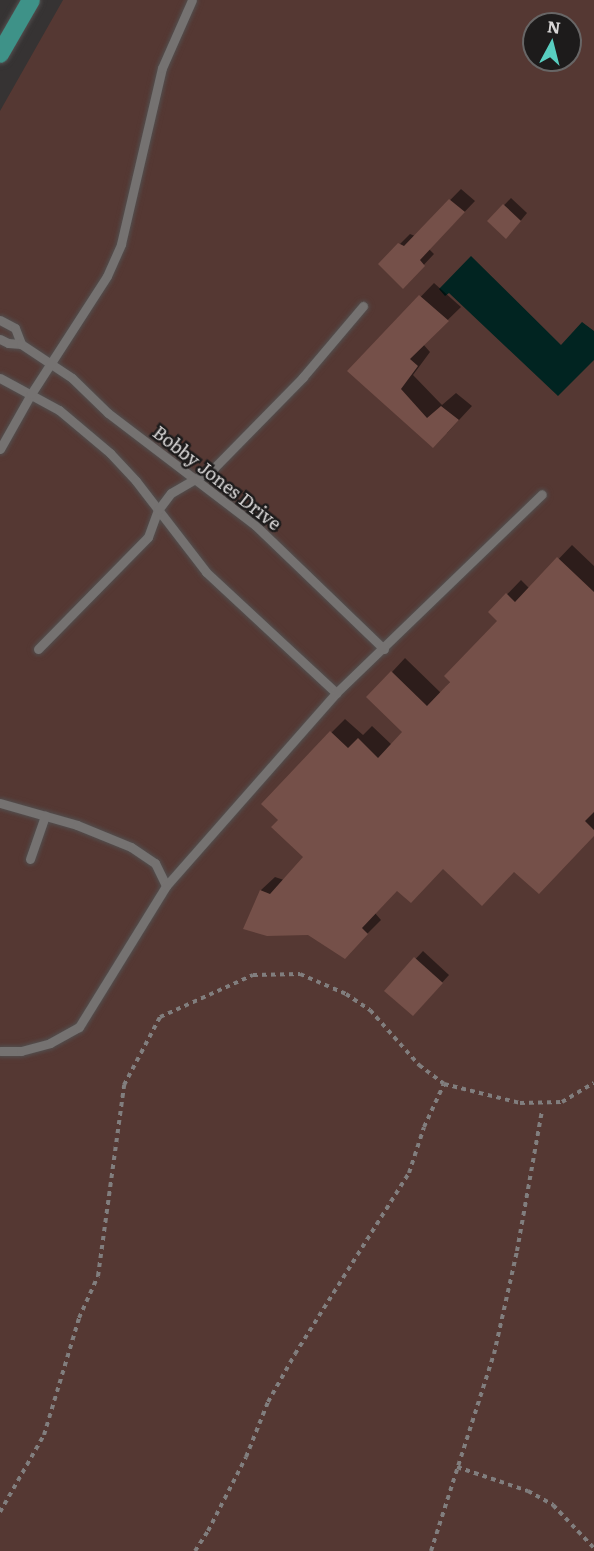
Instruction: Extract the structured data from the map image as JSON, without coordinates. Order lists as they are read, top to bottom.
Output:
{
  "streets": {
    "lane": ["Bobby Jones Drive"]
  },
  "north": "top"
}
